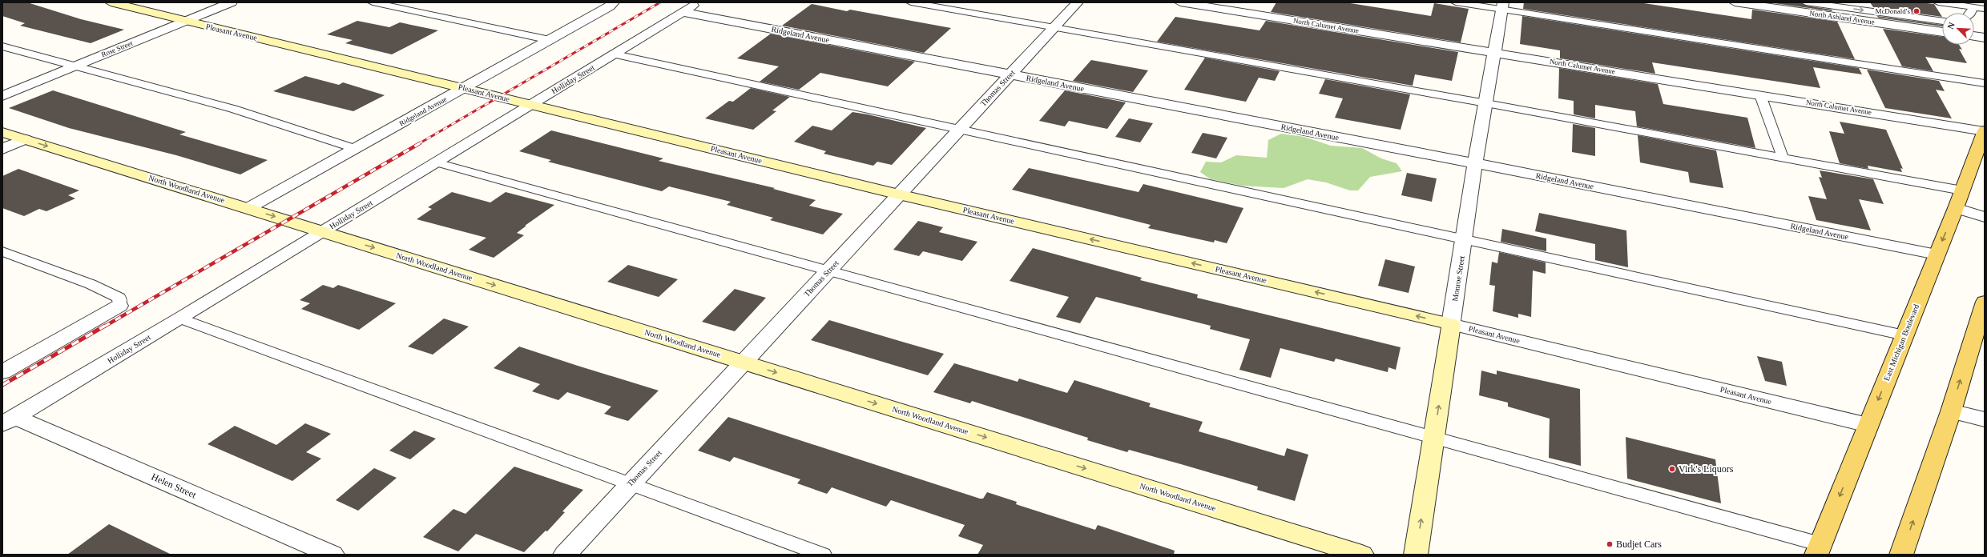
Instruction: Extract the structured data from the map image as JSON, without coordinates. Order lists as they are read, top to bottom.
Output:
{
  "streets": {
    "main road": ["East Michigan Boulevard"],
    "street": [
      "North Ashland Avenue",
      "North Calumet Avenue",
      "Pleasant Avenue",
      "Ridgeland Avenue",
      "Rose Street",
      "Holliday Street",
      "Thomas Street",
      "North Woodland Avenue",
      "Monroe Street",
      "Helen Street"
    ]
  },
  "crossings": [
    ["North Calumet Avenue", "Monroe Street"],
    ["North Calumet Avenue", "East Michigan Boulevard"],
    ["Pleasant Avenue", "Ridgeland Avenue"],
    ["Pleasant Avenue", "Rose Street"],
    ["Pleasant Avenue", "Holliday Street"],
    ["Pleasant Avenue", "Thomas Street"],
    ["Pleasant Avenue", "Monroe Street"],
    ["Pleasant Avenue", "East Michigan Boulevard"],
    ["Ridgeland Avenue", "Holliday Street"],
    ["Ridgeland Avenue", "Thomas Street"],
    ["Ridgeland Avenue", "North Woodland Avenue"],
    ["Ridgeland Avenue", "Monroe Street"],
    ["Ridgeland Avenue", "East Michigan Boulevard"],
    ["Holliday Street", "North Woodland Avenue"],
    ["Holliday Street", "Helen Street"],
    ["Thomas Street", "North Woodland Avenue"]
  ],
  "one_way": ["North Woodland Avenue", "Monroe Street"],
  "places": ["McDonald's", "Virk's Liquors", "Budjet Cars"],
  "north": "top left"
}
